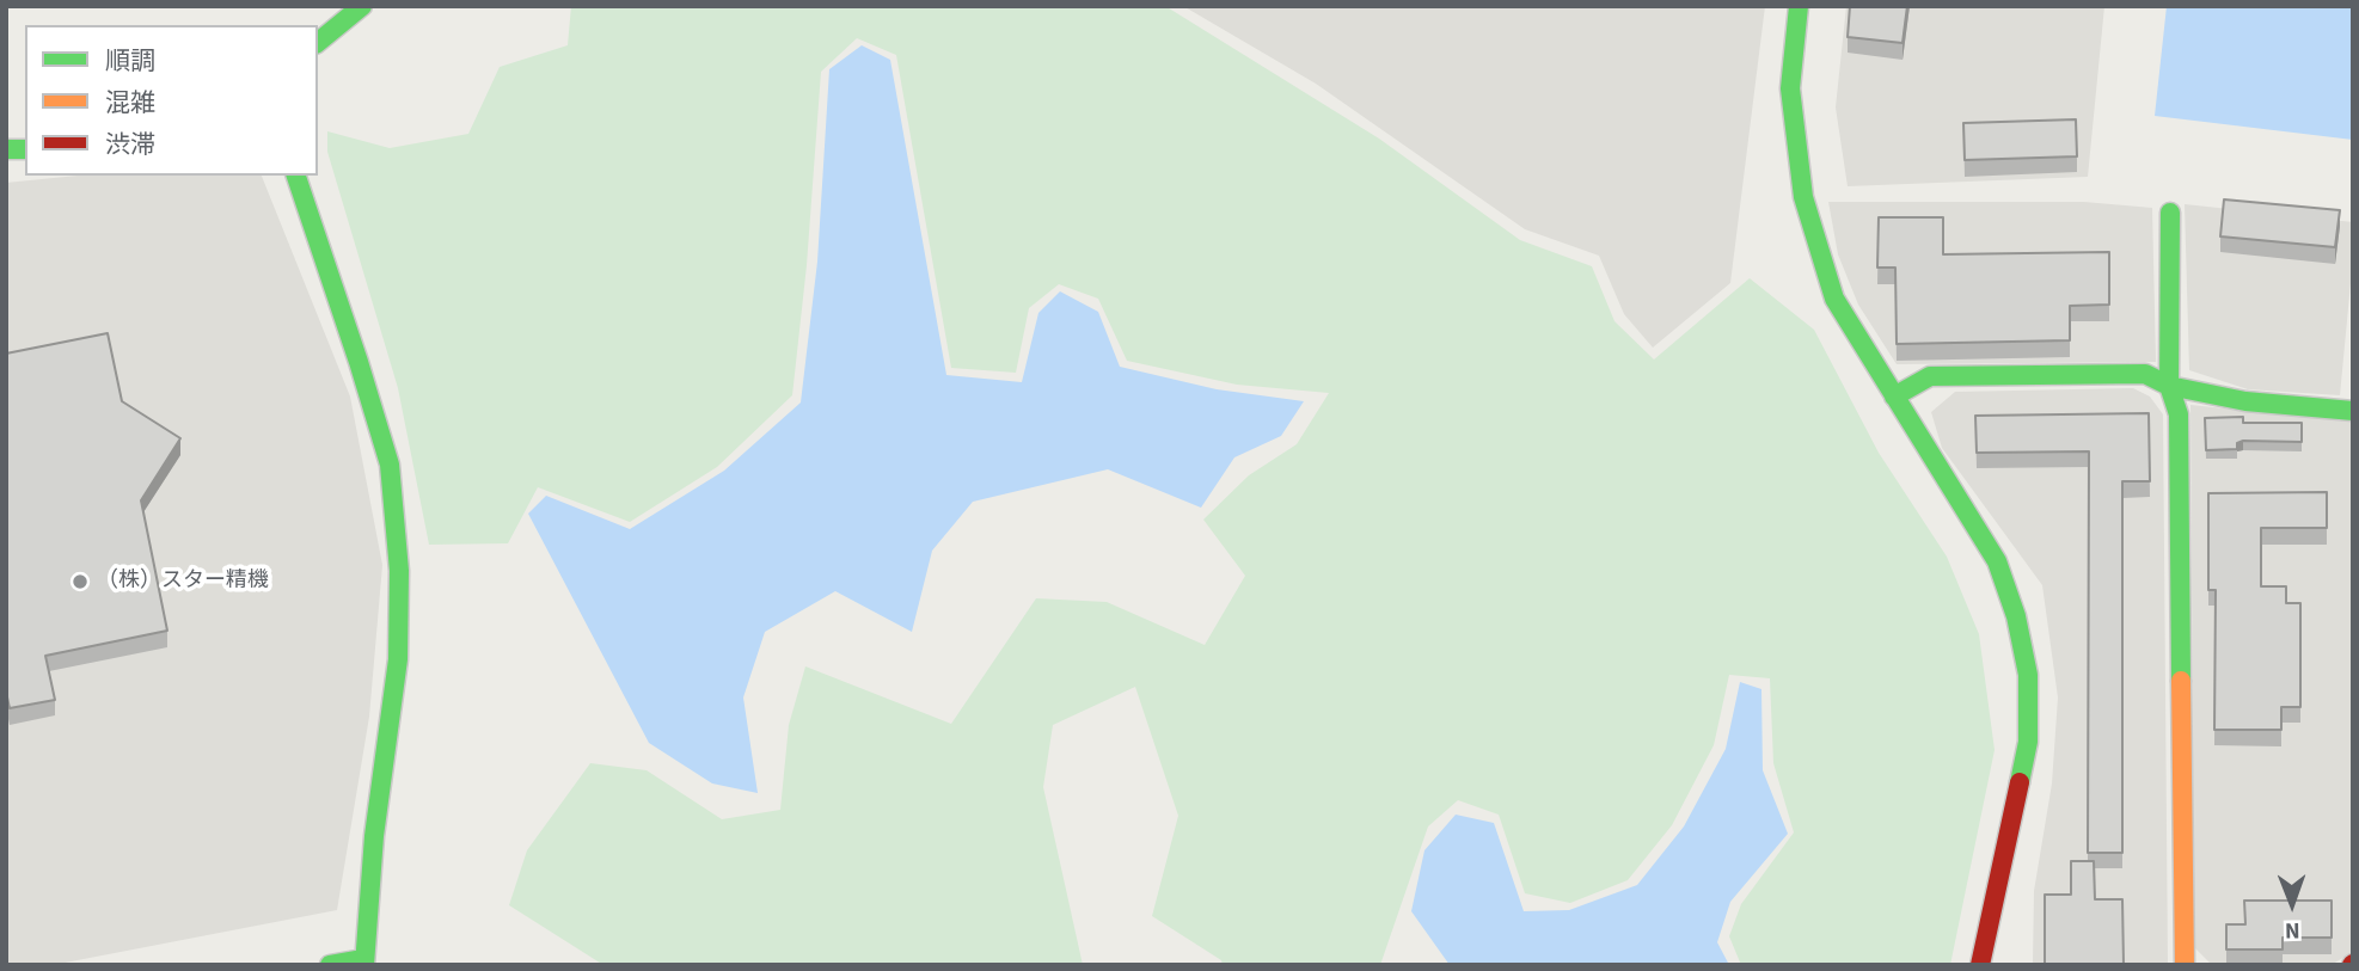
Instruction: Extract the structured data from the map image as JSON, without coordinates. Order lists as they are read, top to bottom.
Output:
{
  "places": ["（株）スター精機"],
  "legend": ["順調", "混雑", "渋滞"],
  "north": "bottom"
}
